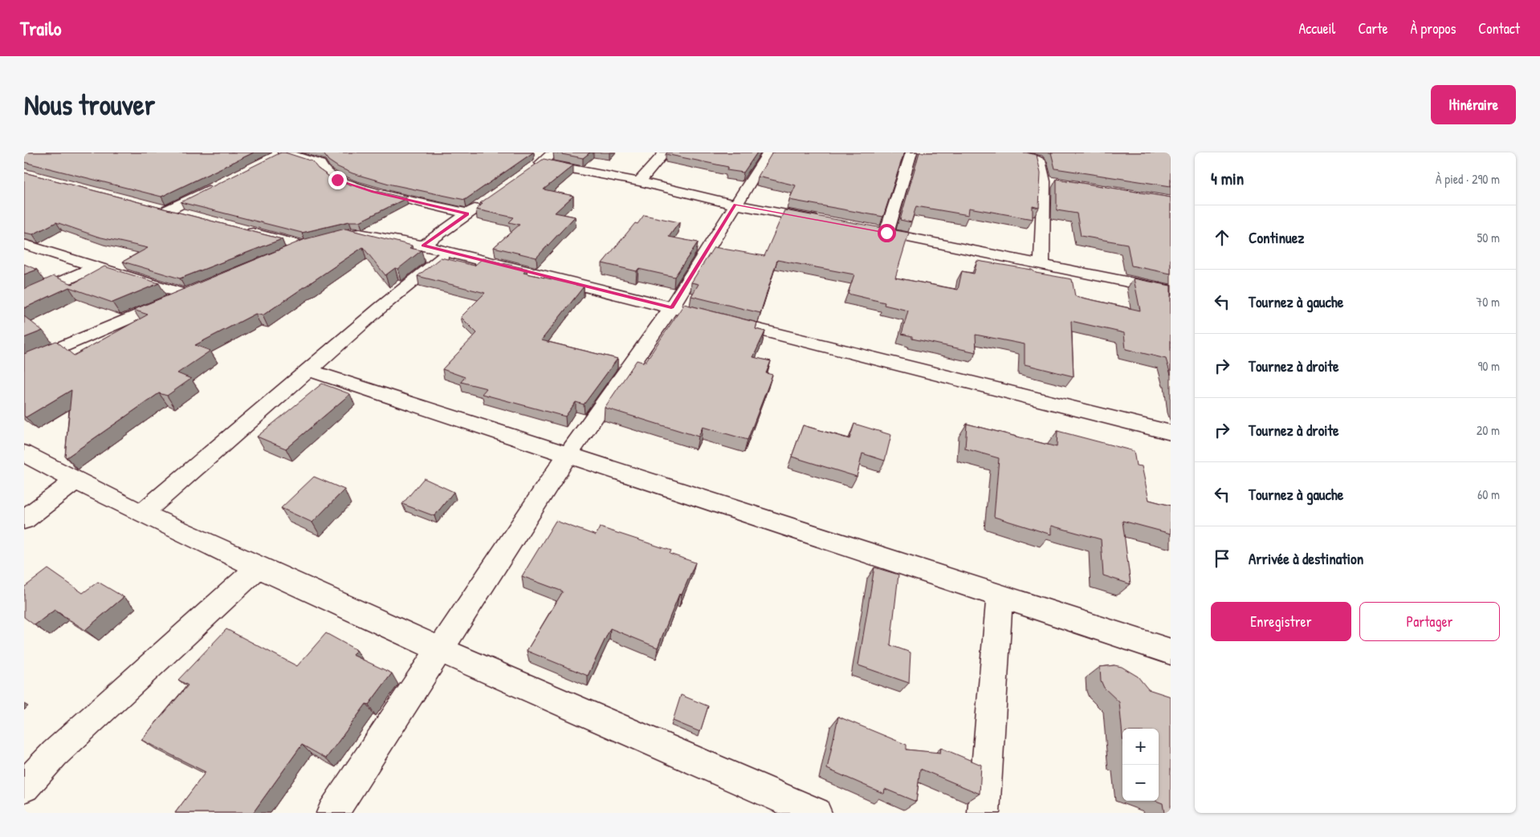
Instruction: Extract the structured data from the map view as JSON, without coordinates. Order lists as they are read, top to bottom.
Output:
{
  "page": {
    "header": "Trailo",
    "nav": [
      "Accueil",
      "Carte",
      "À propos",
      "Contact"
    ],
    "buttons": [
      "Itinéraire",
      ["Enregistrer", "Partager"]
    ],
    "title": "Nous trouver",
    "heading": ["4 min", "À pied · 290 m"],
    "list": [
      ["Continuez", "50 m"],
      ["Tournez à gauche", "70 m"],
      ["Tournez à droite", "90 m"],
      ["Tournez à droite", "20 m"],
      ["Tournez à gauche", "60 m"],
      "Arrivée à destination"
    ],
    "map_buttons": ["+", "−"]
  }
}
